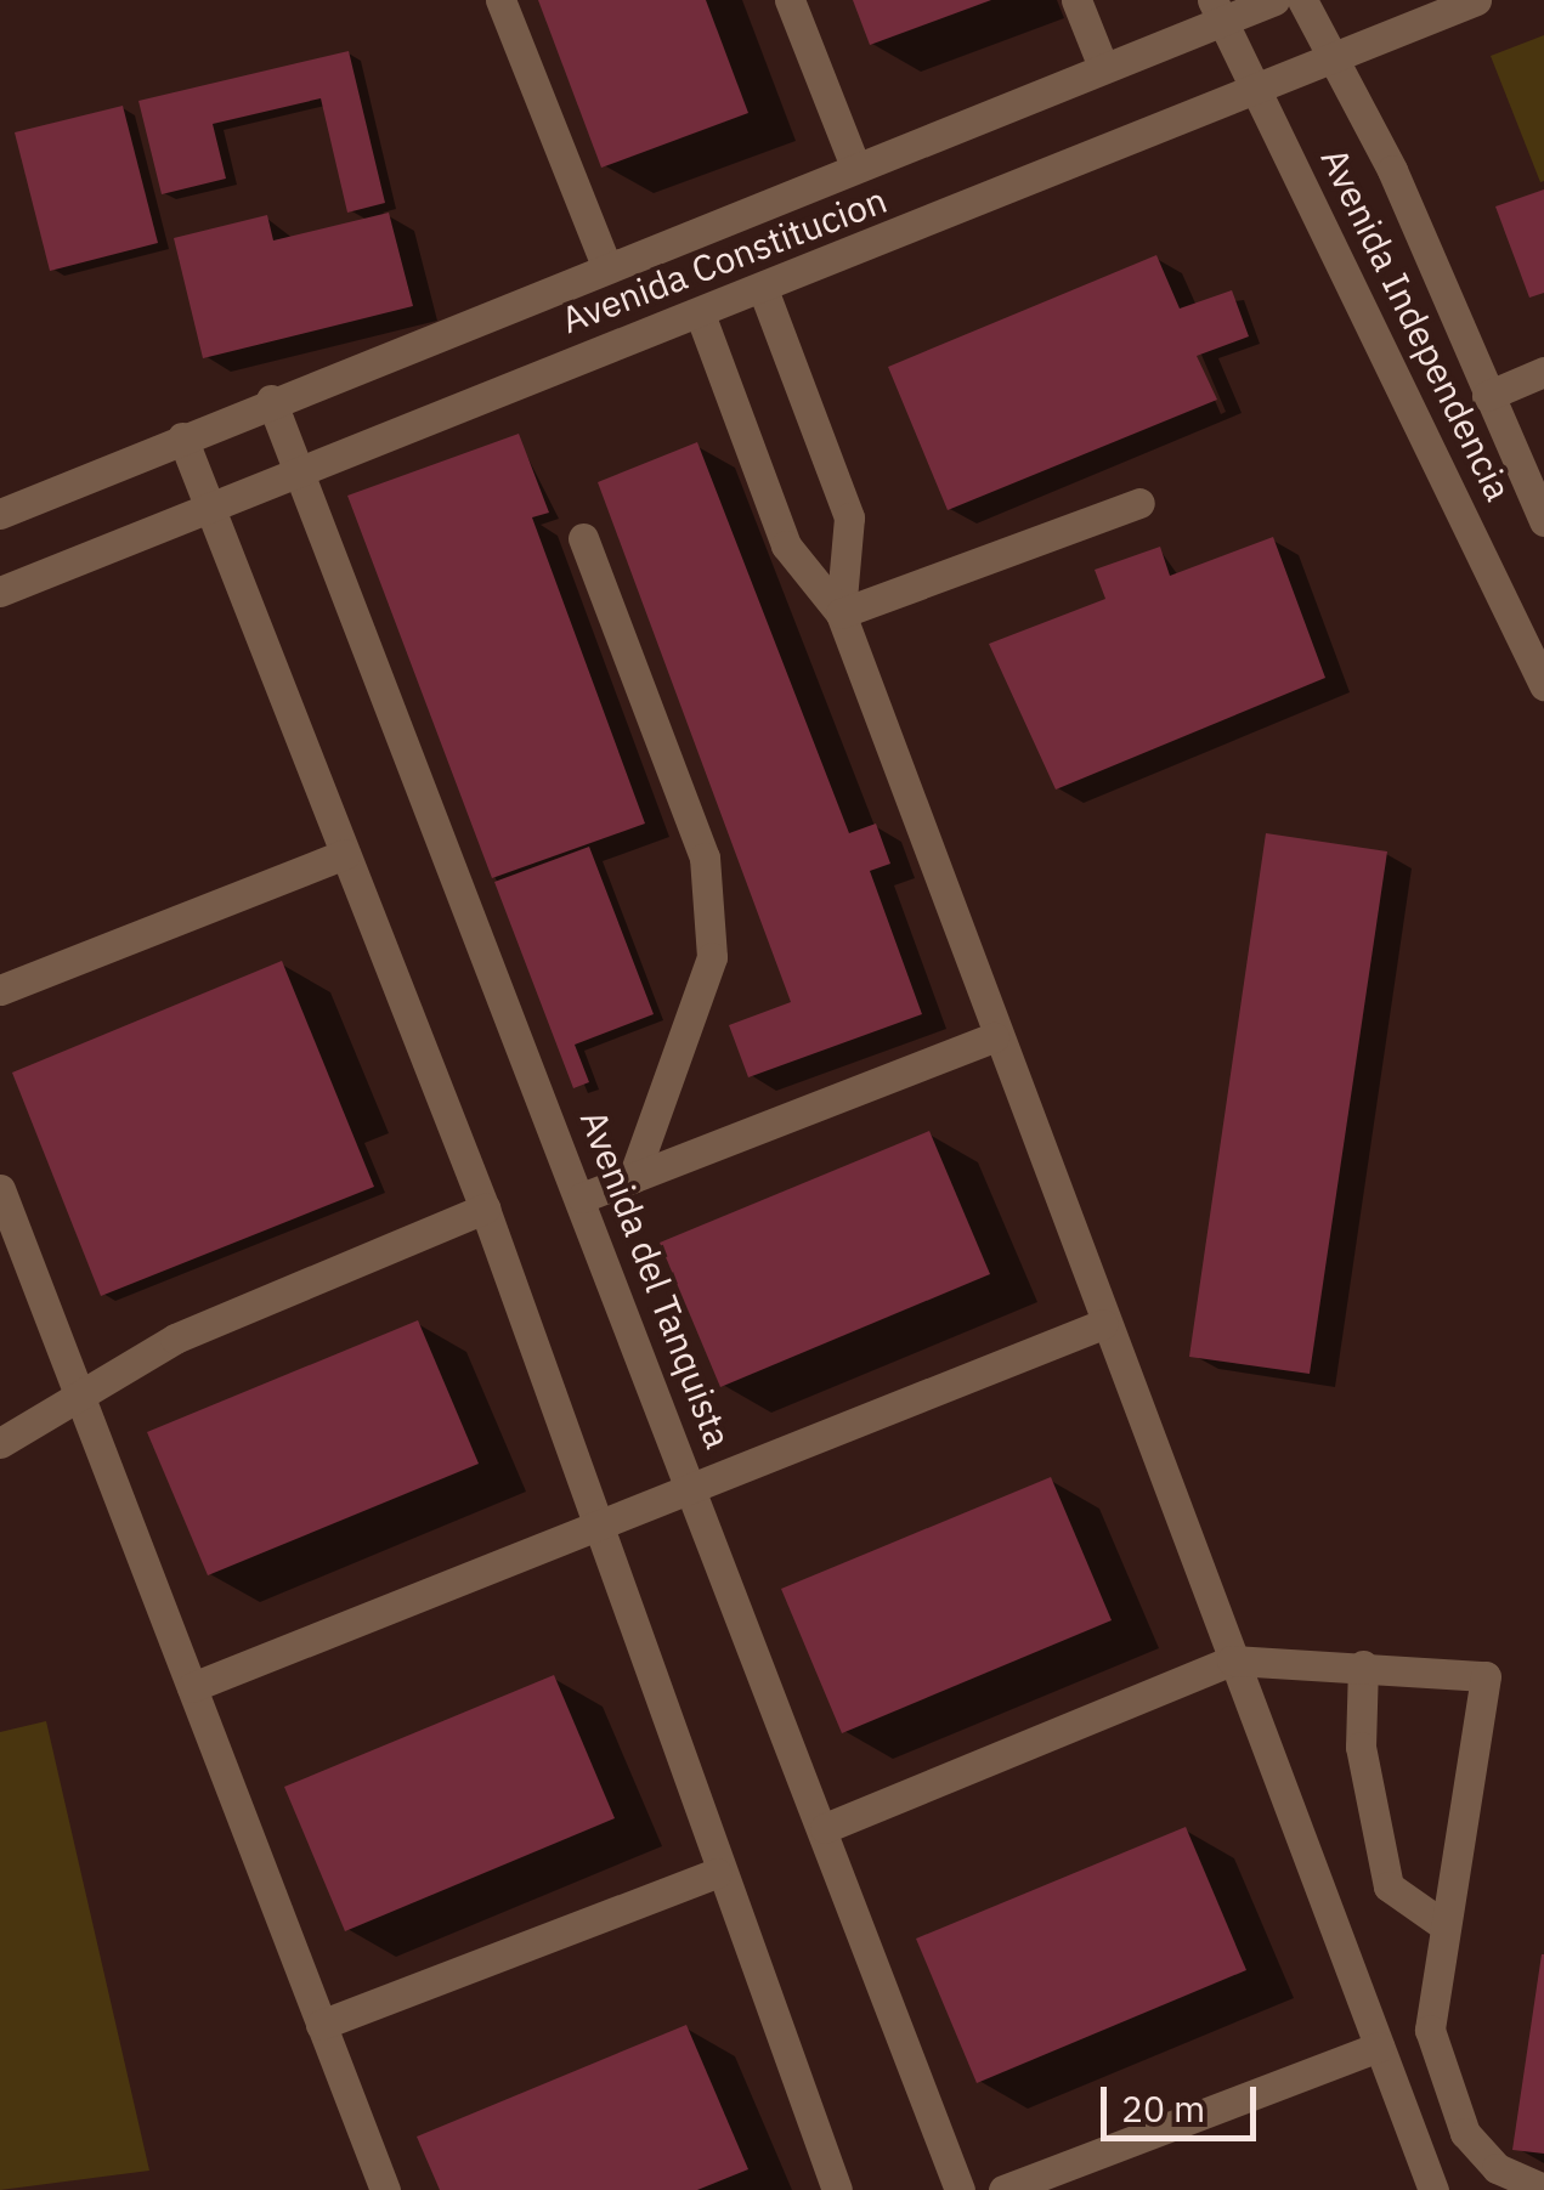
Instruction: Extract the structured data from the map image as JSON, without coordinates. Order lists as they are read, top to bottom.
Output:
{
  "streets": {
    "lane": ["Avenida Constitucion", "Avenida Independencia", "Avenida del Tanquista"]
  },
  "crossings": [
    ["Avenida Constitucion", "Avenida Independencia"],
    ["Avenida Constitucion", "Avenida del Tanquista"]
  ],
  "scale_bar": "20 m"
}
